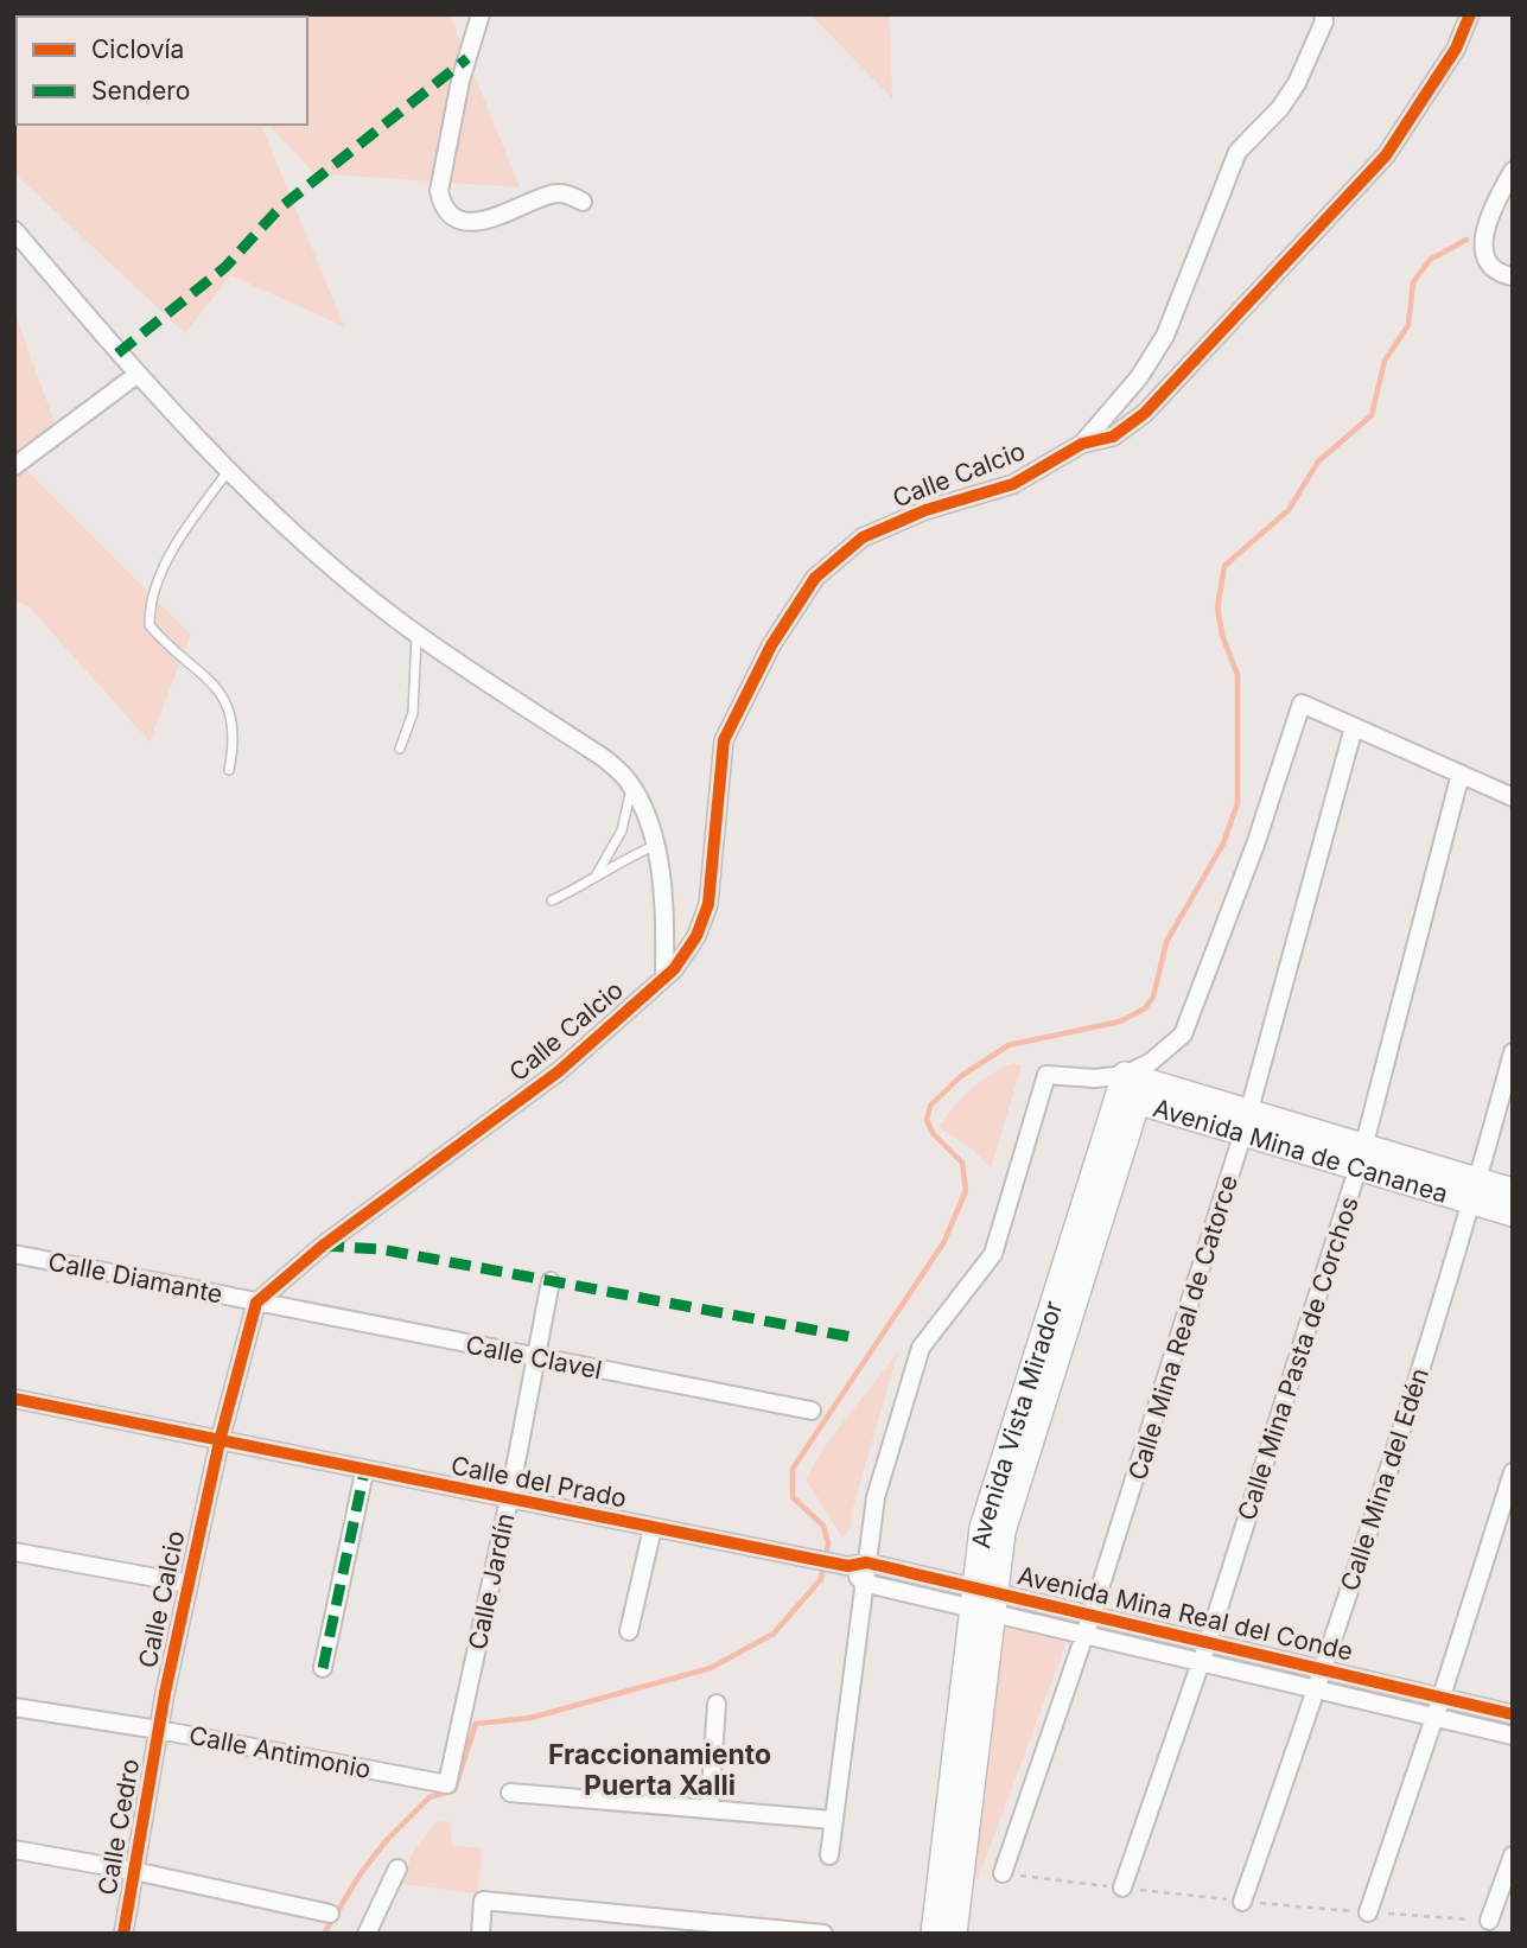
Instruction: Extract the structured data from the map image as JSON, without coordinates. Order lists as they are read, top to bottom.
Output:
{
  "streets": {
    "street": [
      "Calle Calcio",
      "Avenida Mina de Cananea",
      "Calle Diamante",
      "Calle Mina Real de Catorce",
      "Calle Clavel",
      "Calle Mina Pasta de Corchos",
      "Avenida Vista Mirador",
      "Calle Mina del Edén",
      "Calle del Prado",
      "Calle Jardín",
      "Avenida Mina Real del Conde",
      "Calle Antimonio",
      "Calle Cedro"
    ]
  },
  "crossings": [
    ["Calle Calcio", "Calle Diamante"],
    ["Calle Calcio", "Calle Clavel"],
    ["Calle Calcio", "Calle del Prado"],
    ["Calle Calcio", "Calle Antimonio"],
    ["Calle Calcio", "Calle Cedro"],
    ["Avenida Mina de Cananea", "Calle Mina Real de Catorce"],
    ["Avenida Mina de Cananea", "Calle Mina Pasta de Corchos"],
    ["Avenida Mina de Cananea", "Avenida Vista Mirador"],
    ["Avenida Mina de Cananea", "Calle Mina del Edén"],
    ["Avenida Mina de Cananea", "Calle del Prado"],
    ["Avenida Mina de Cananea", "Avenida Mina Real del Conde"],
    ["Calle Diamante", "Calle Clavel"],
    ["Calle Mina Real de Catorce", "Avenida Mina Real del Conde"],
    ["Calle Clavel", "Calle Jardín"],
    ["Calle Mina Pasta de Corchos", "Avenida Mina Real del Conde"],
    ["Avenida Vista Mirador", "Avenida Mina Real del Conde"],
    ["Calle Mina del Edén", "Avenida Mina Real del Conde"],
    ["Calle del Prado", "Calle Jardín"],
    ["Calle del Prado", "Avenida Mina Real del Conde"],
    ["Calle Jardín", "Calle Antimonio"],
    ["Calle Antimonio", "Calle Cedro"]
  ],
  "districts": ["Fraccionamiento Puerta Xalli"],
  "legend": ["Ciclovía", "Sendero"]
}
